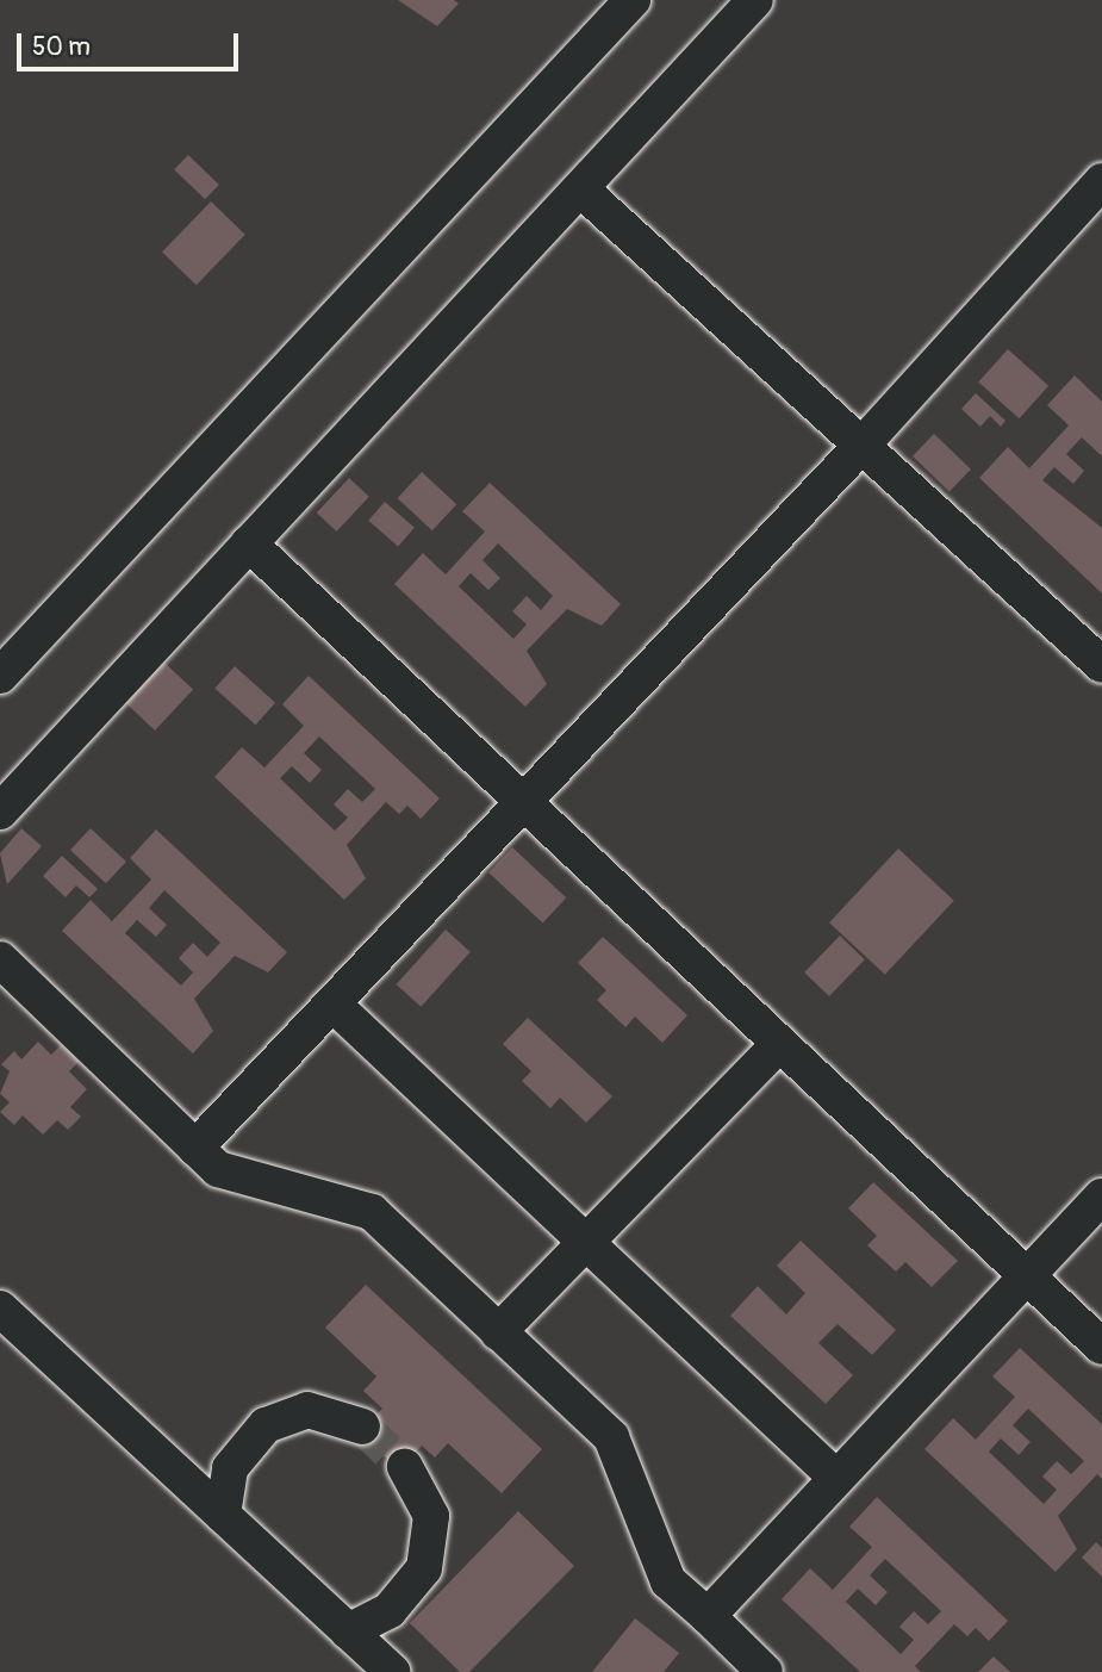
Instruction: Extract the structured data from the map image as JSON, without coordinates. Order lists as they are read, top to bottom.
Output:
{
  "scale_bar": "50 m"
}
